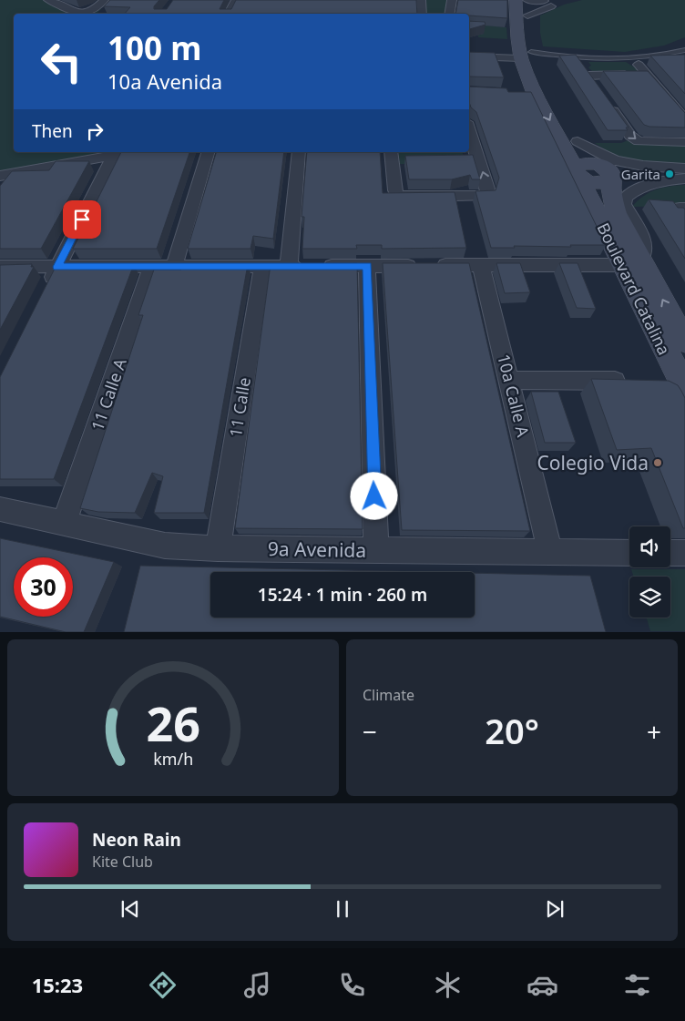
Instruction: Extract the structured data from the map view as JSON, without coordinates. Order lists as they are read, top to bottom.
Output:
{
  "streets": {
    "street": [
      "Boulevard Catalina",
      "11 Calle A",
      "10a Calle A",
      "11 Calle",
      "9a Avenida"
    ]
  },
  "crossings": [
    ["11 Calle A", "9a Avenida"],
    ["10a Calle A", "9a Avenida"],
    ["11 Calle", "9a Avenida"]
  ],
  "places": ["Garita", "Colegio Vida"],
  "page": {
    "turn": ["100 m", "10a Avenida"],
    "then": "Then",
    "limit": "30",
    "trip": "15:24 · 1 min · 260 m",
    "tile": "Climate",
    "heat": ["−", "20°", "+"],
    "song": ["Neon Rain", "Kite Club"],
    "tabs": "15:23",
    "gauge": ["26", "km/h"]
  }
}
